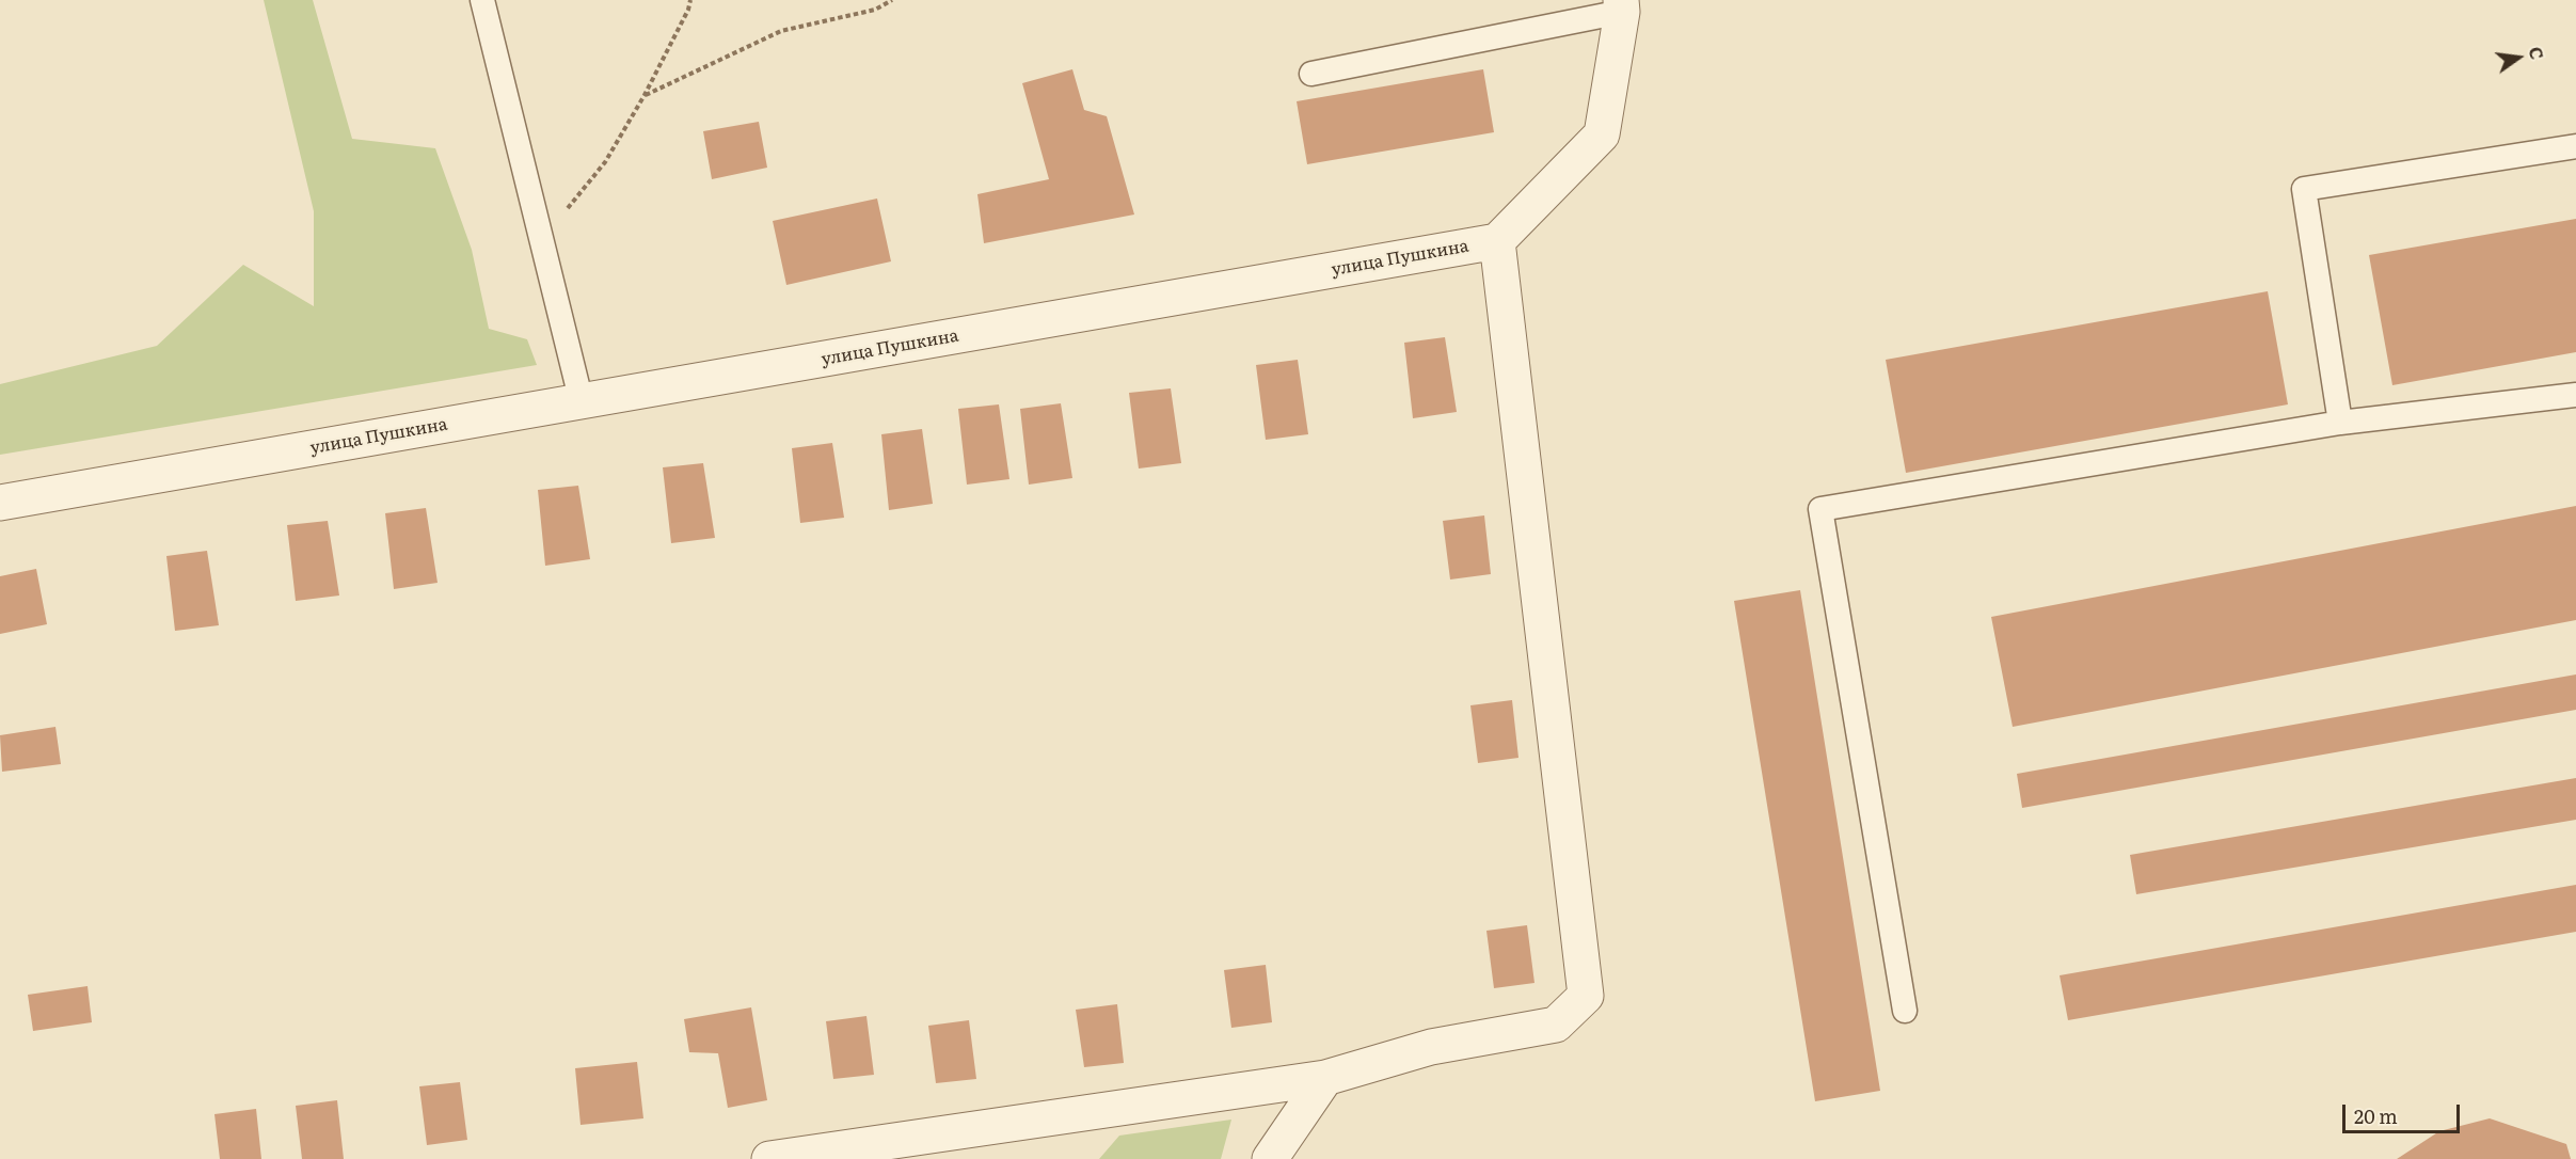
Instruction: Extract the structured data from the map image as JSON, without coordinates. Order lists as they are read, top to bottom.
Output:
{
  "streets": {
    "street": ["улица Пушкина"]
  },
  "scale_bar": "20 m",
  "north": "right"
}
